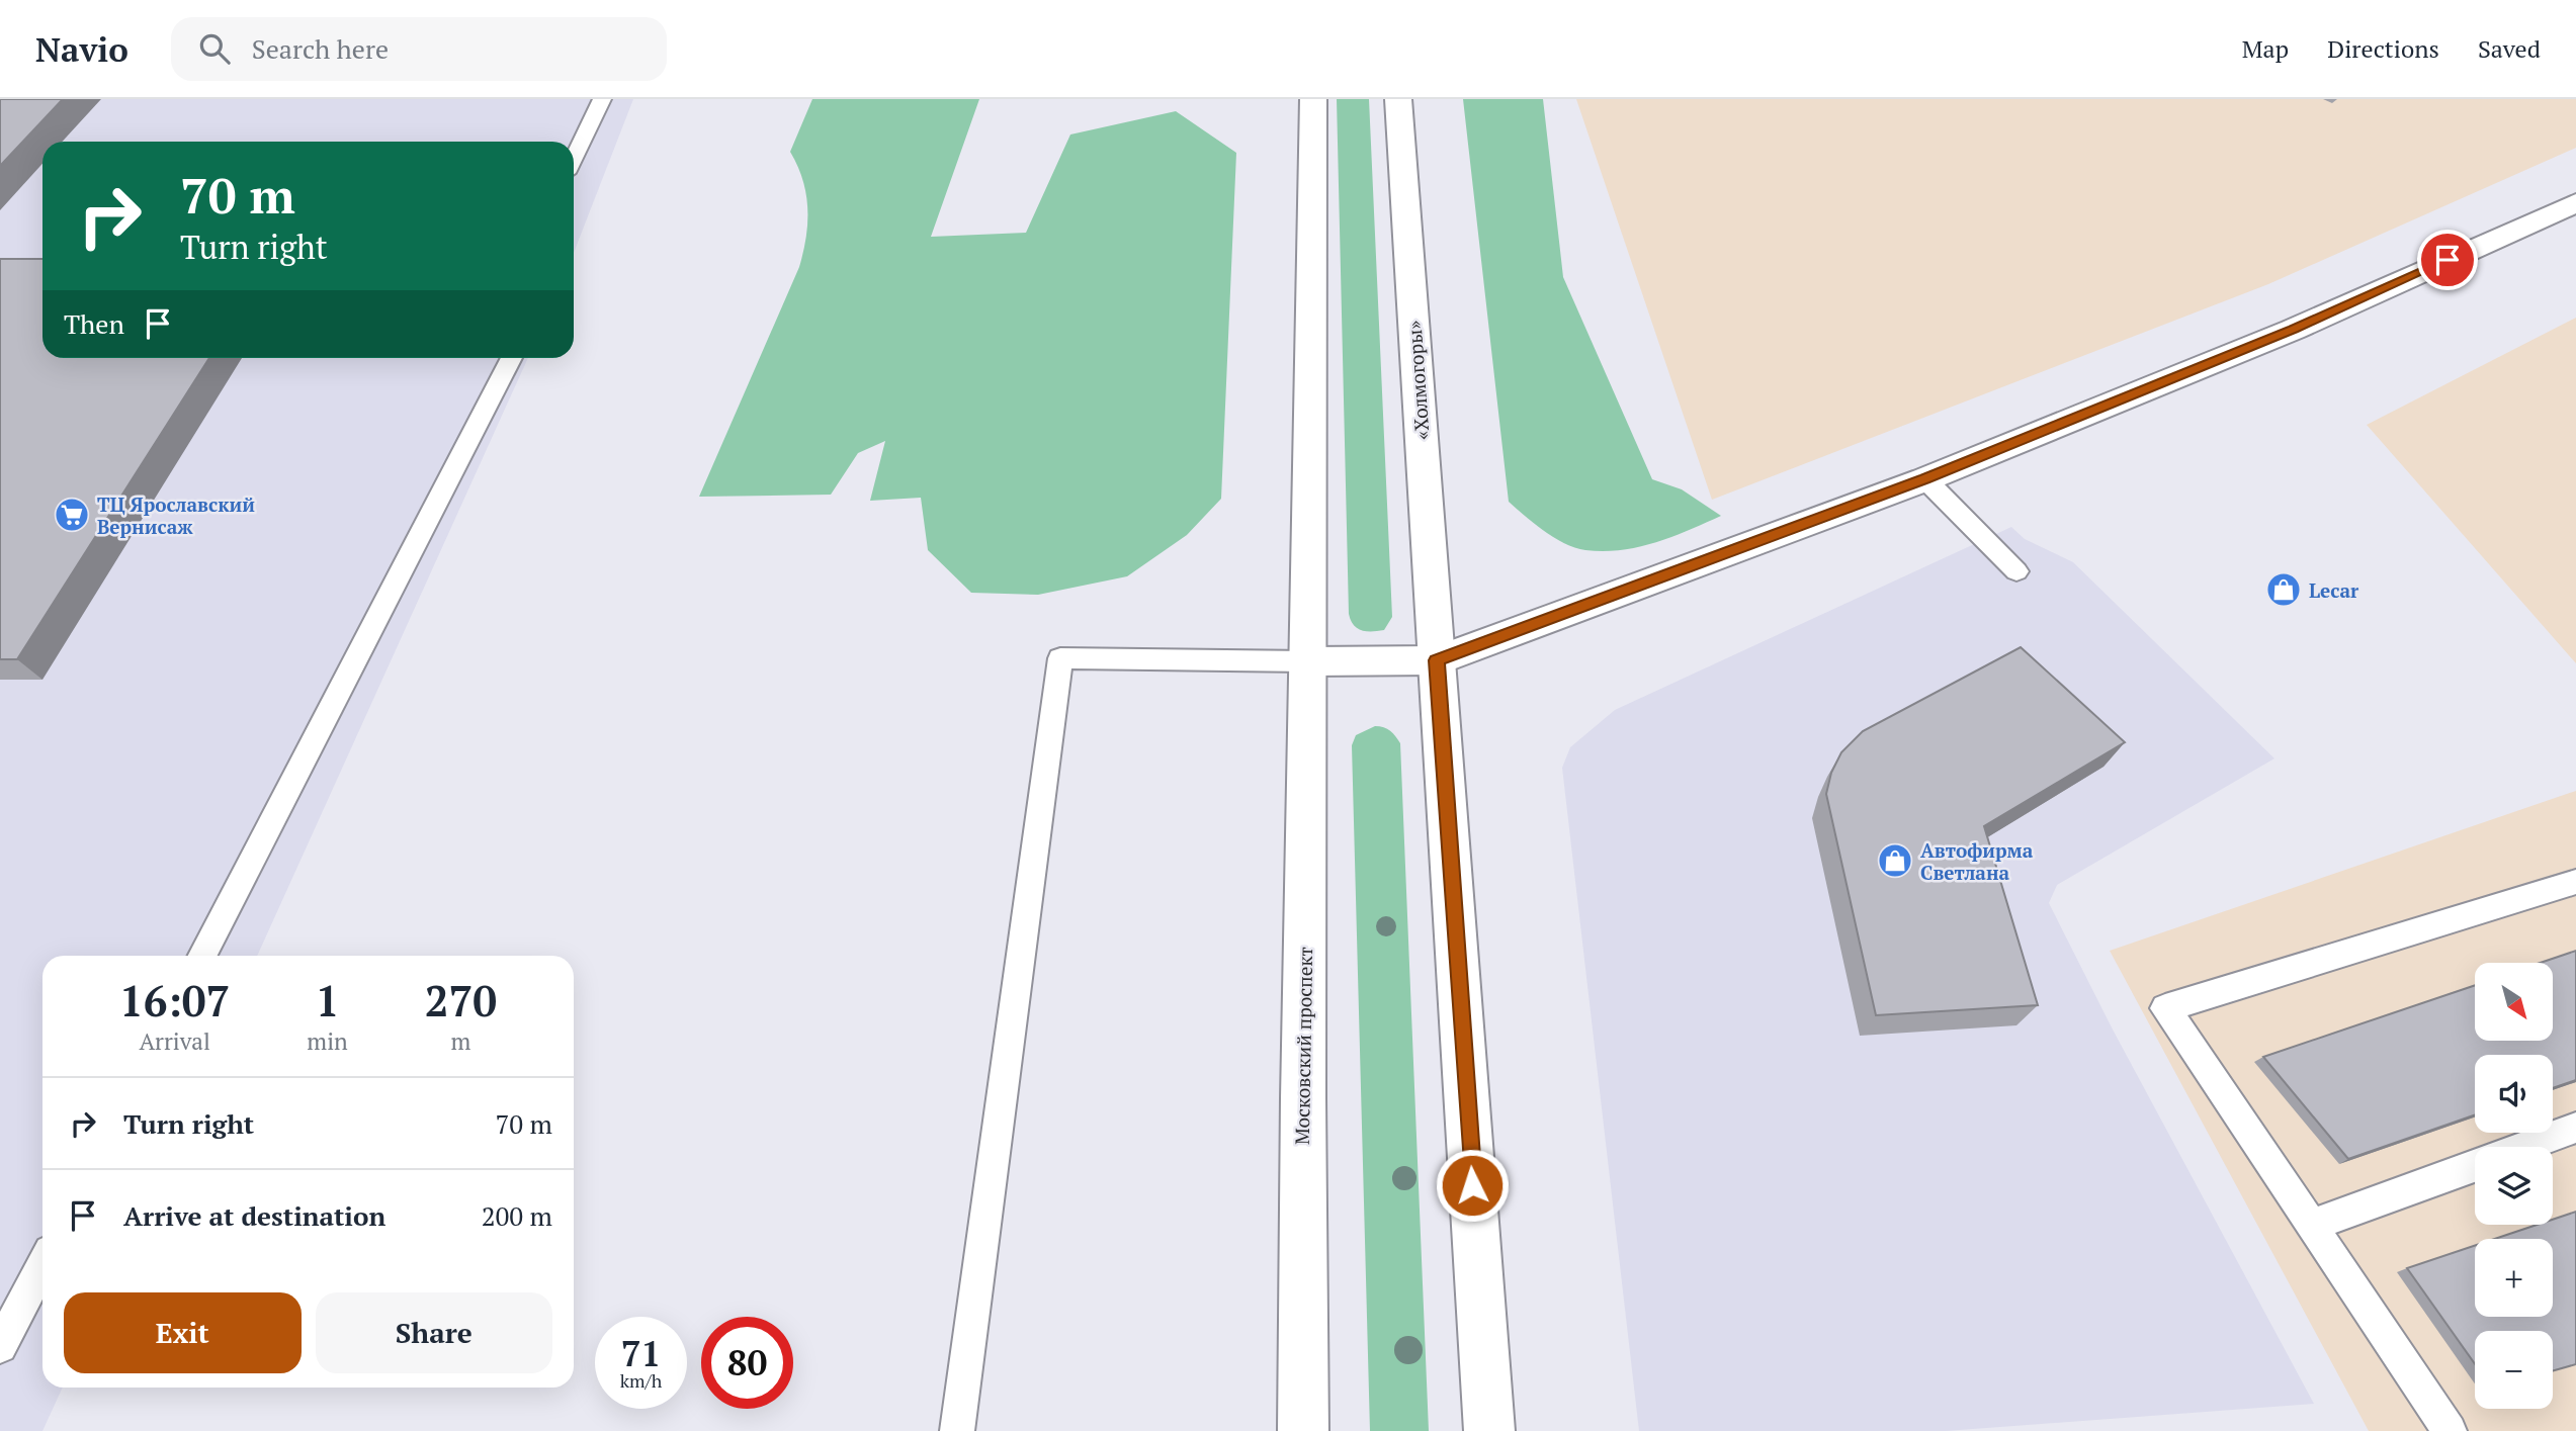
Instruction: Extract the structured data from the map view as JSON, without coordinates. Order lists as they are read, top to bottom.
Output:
{
  "streets": {
    "main road": ["«Холмогоры»", "Московский проспект"]
  },
  "places": {
    "supermarket": ["ТЦ Ярославский Вернисаж"],
    "shop": ["Lecar", "Автофирма Светлана"]
  },
  "north": "bottom right",
  "page": {
    "header": "Navio",
    "search": "Search here",
    "nav": ["Map", "Directions", "Saved"],
    "turn": ["70 m", "Turn right"],
    "then": "Then",
    "eta": [
      "16:07",
      "Arrival",
      "1",
      "min",
      "270",
      "m"
    ],
    "map_buttons": ["+", "−"],
    "list": [
      {
        "name": "Turn right",
        "value": "70 m"
      },
      {
        "name": "Arrive at destination",
        "value": "200 m"
      }
    ],
    "buttons": ["Exit", "Share"],
    "speed": "71 km/h",
    "limit": "80"
  }
}
